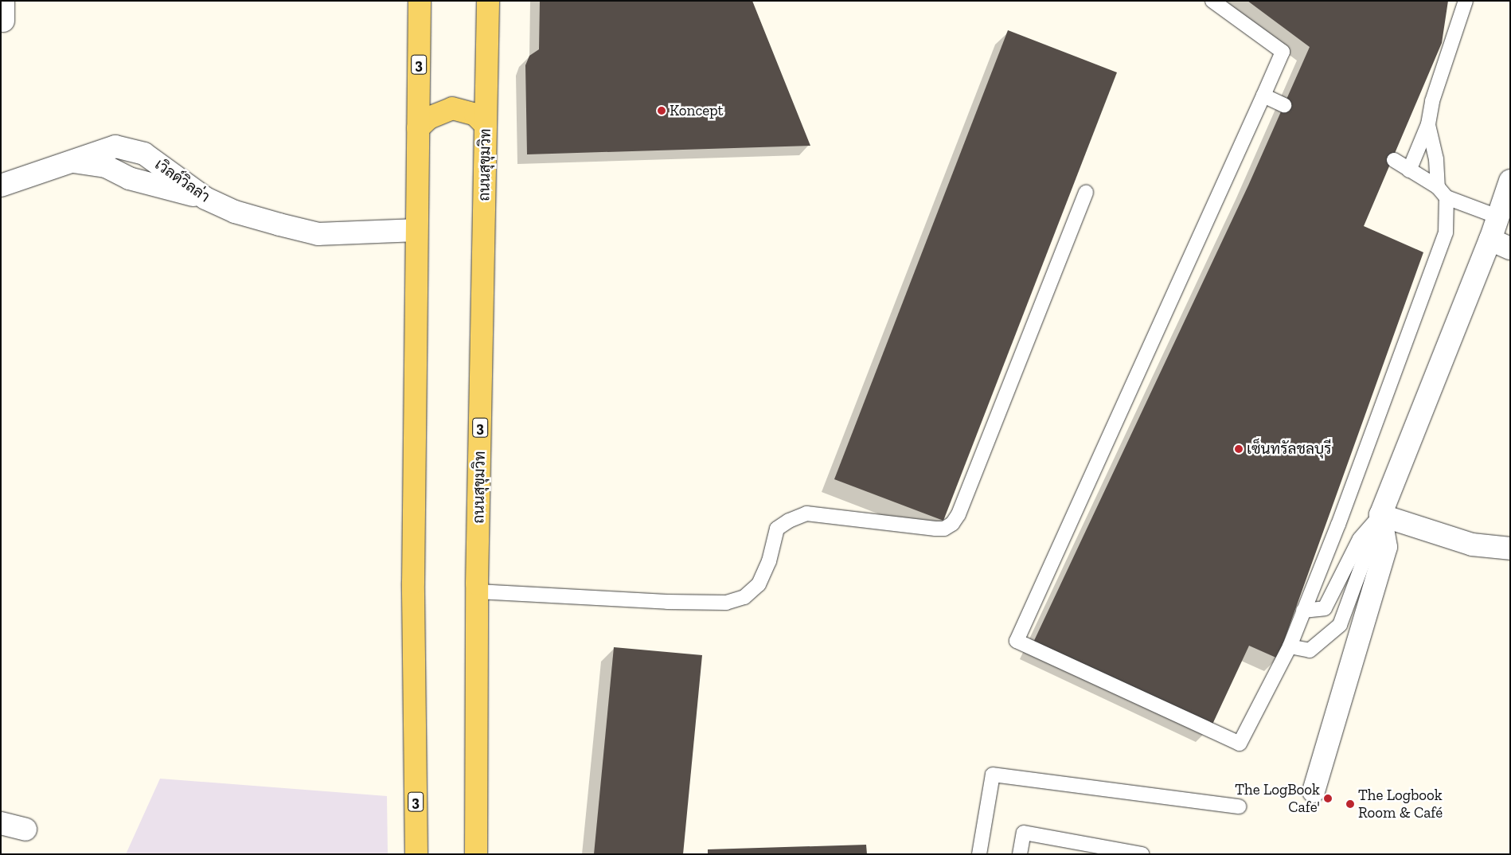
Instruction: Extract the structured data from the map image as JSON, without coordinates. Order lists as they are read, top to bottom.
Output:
{
  "streets": {
    "main road": ["3", "ถนนสุขุมวิท"],
    "street": ["เวิลด์วิลล่า"]
  },
  "crossings": [
    ["3", "เวิลด์วิลล่า"]
  ],
  "places": [
    "Koncept",
    "เซ็นทรัลชลบุรี",
    "The LogBook Cafe'",
    "The Logbook Room & Café"
  ]
}
